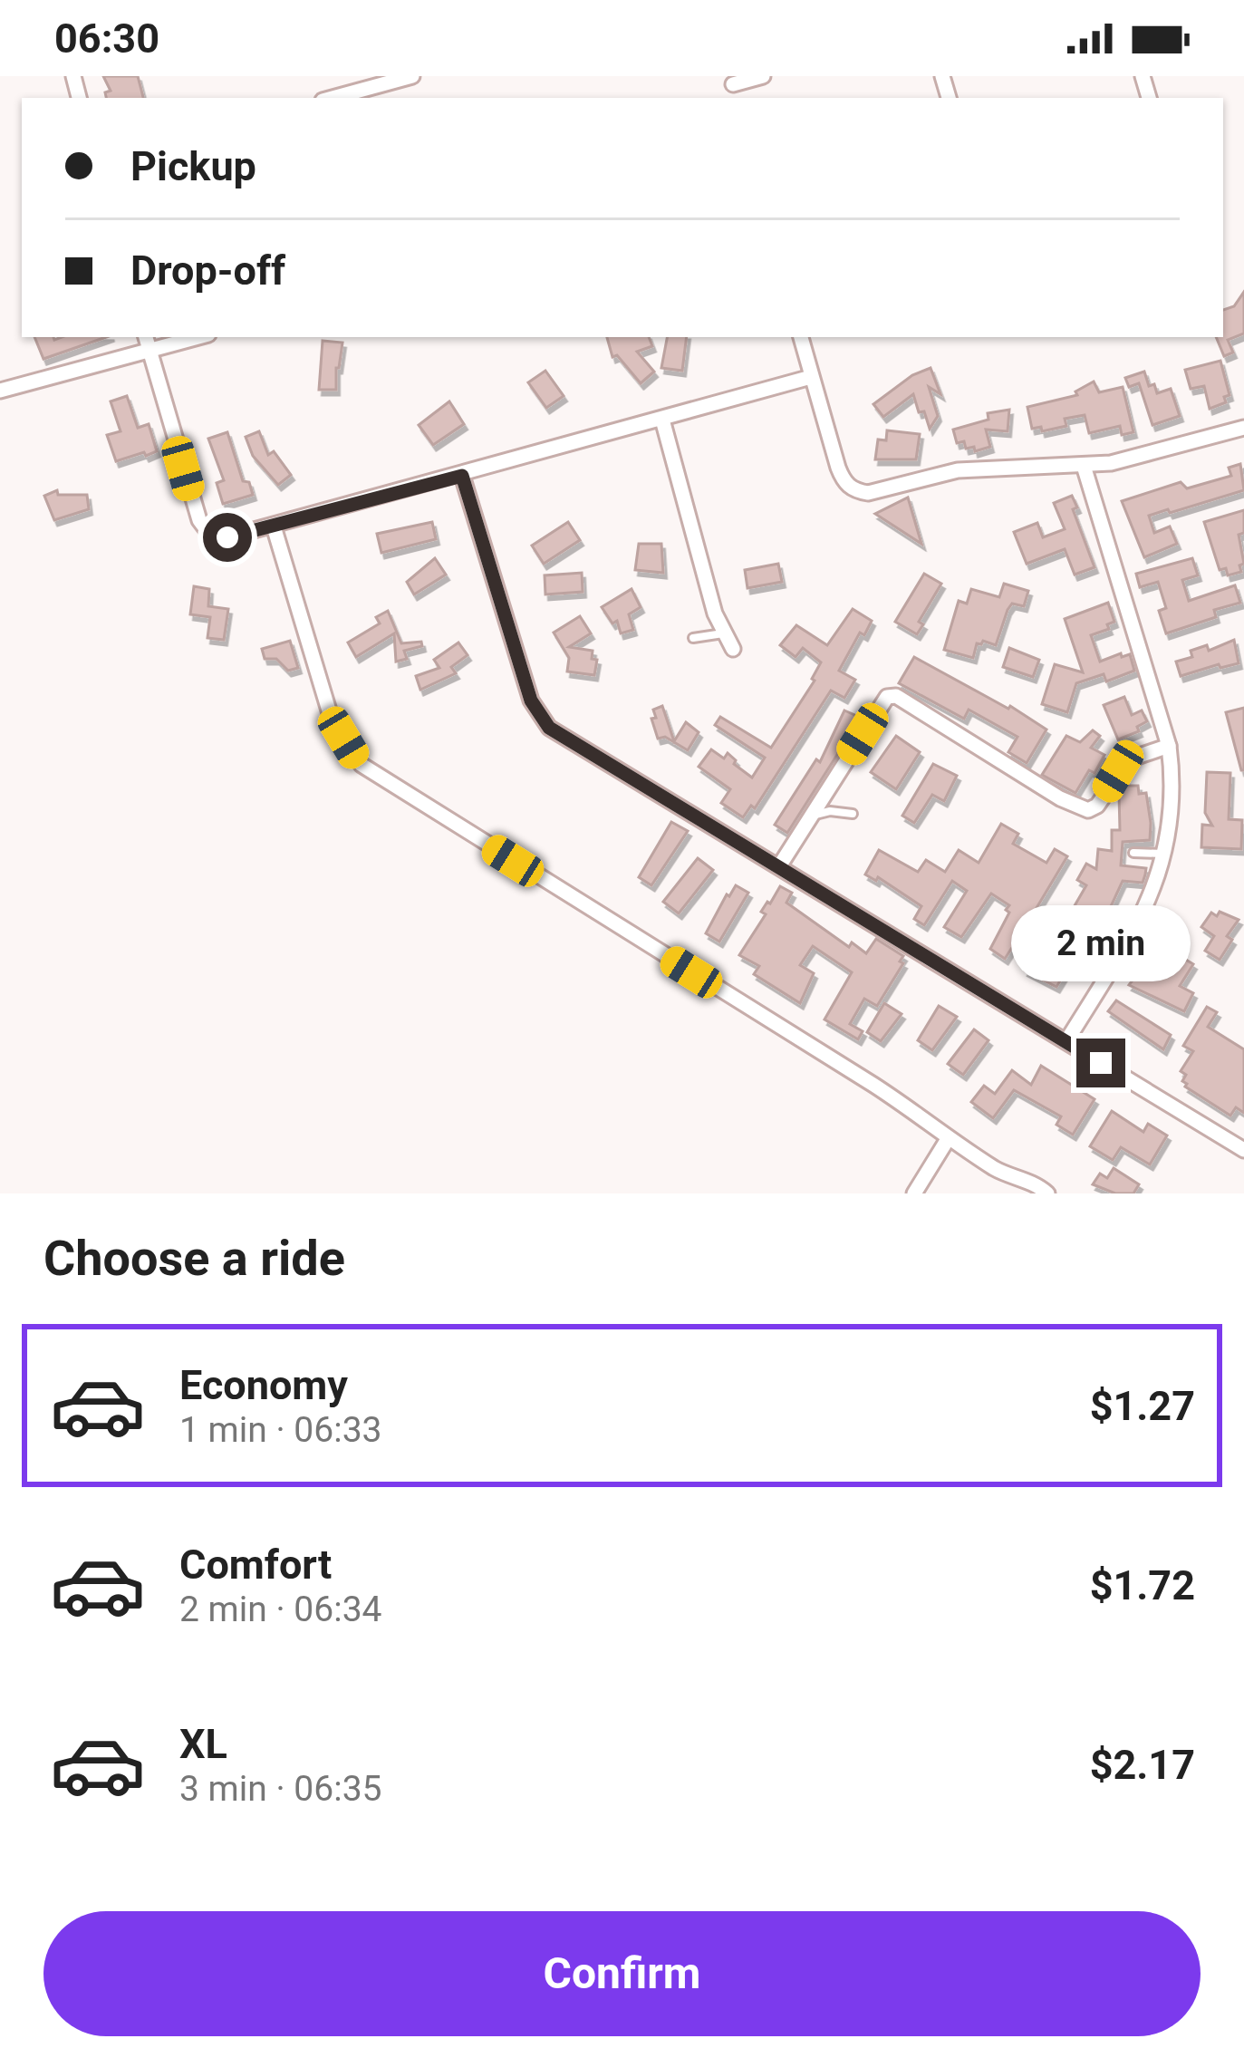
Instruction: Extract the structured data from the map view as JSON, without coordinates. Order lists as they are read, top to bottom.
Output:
{
  "page": {
    "status": "06:30",
    "banner": ["Pickup", "Drop-off"],
    "bubble": "2 min",
    "heading": "Choose a ride",
    "list": [
      {
        "name": "Economy",
        "note": "1 min · 06:33",
        "value": "$1.27"
      },
      {
        "name": "Comfort",
        "note": "2 min · 06:34",
        "value": "$1.72"
      },
      {
        "name": "XL",
        "note": "3 min · 06:35",
        "value": "$2.17"
      }
    ],
    "buttons": "Confirm"
  }
}
